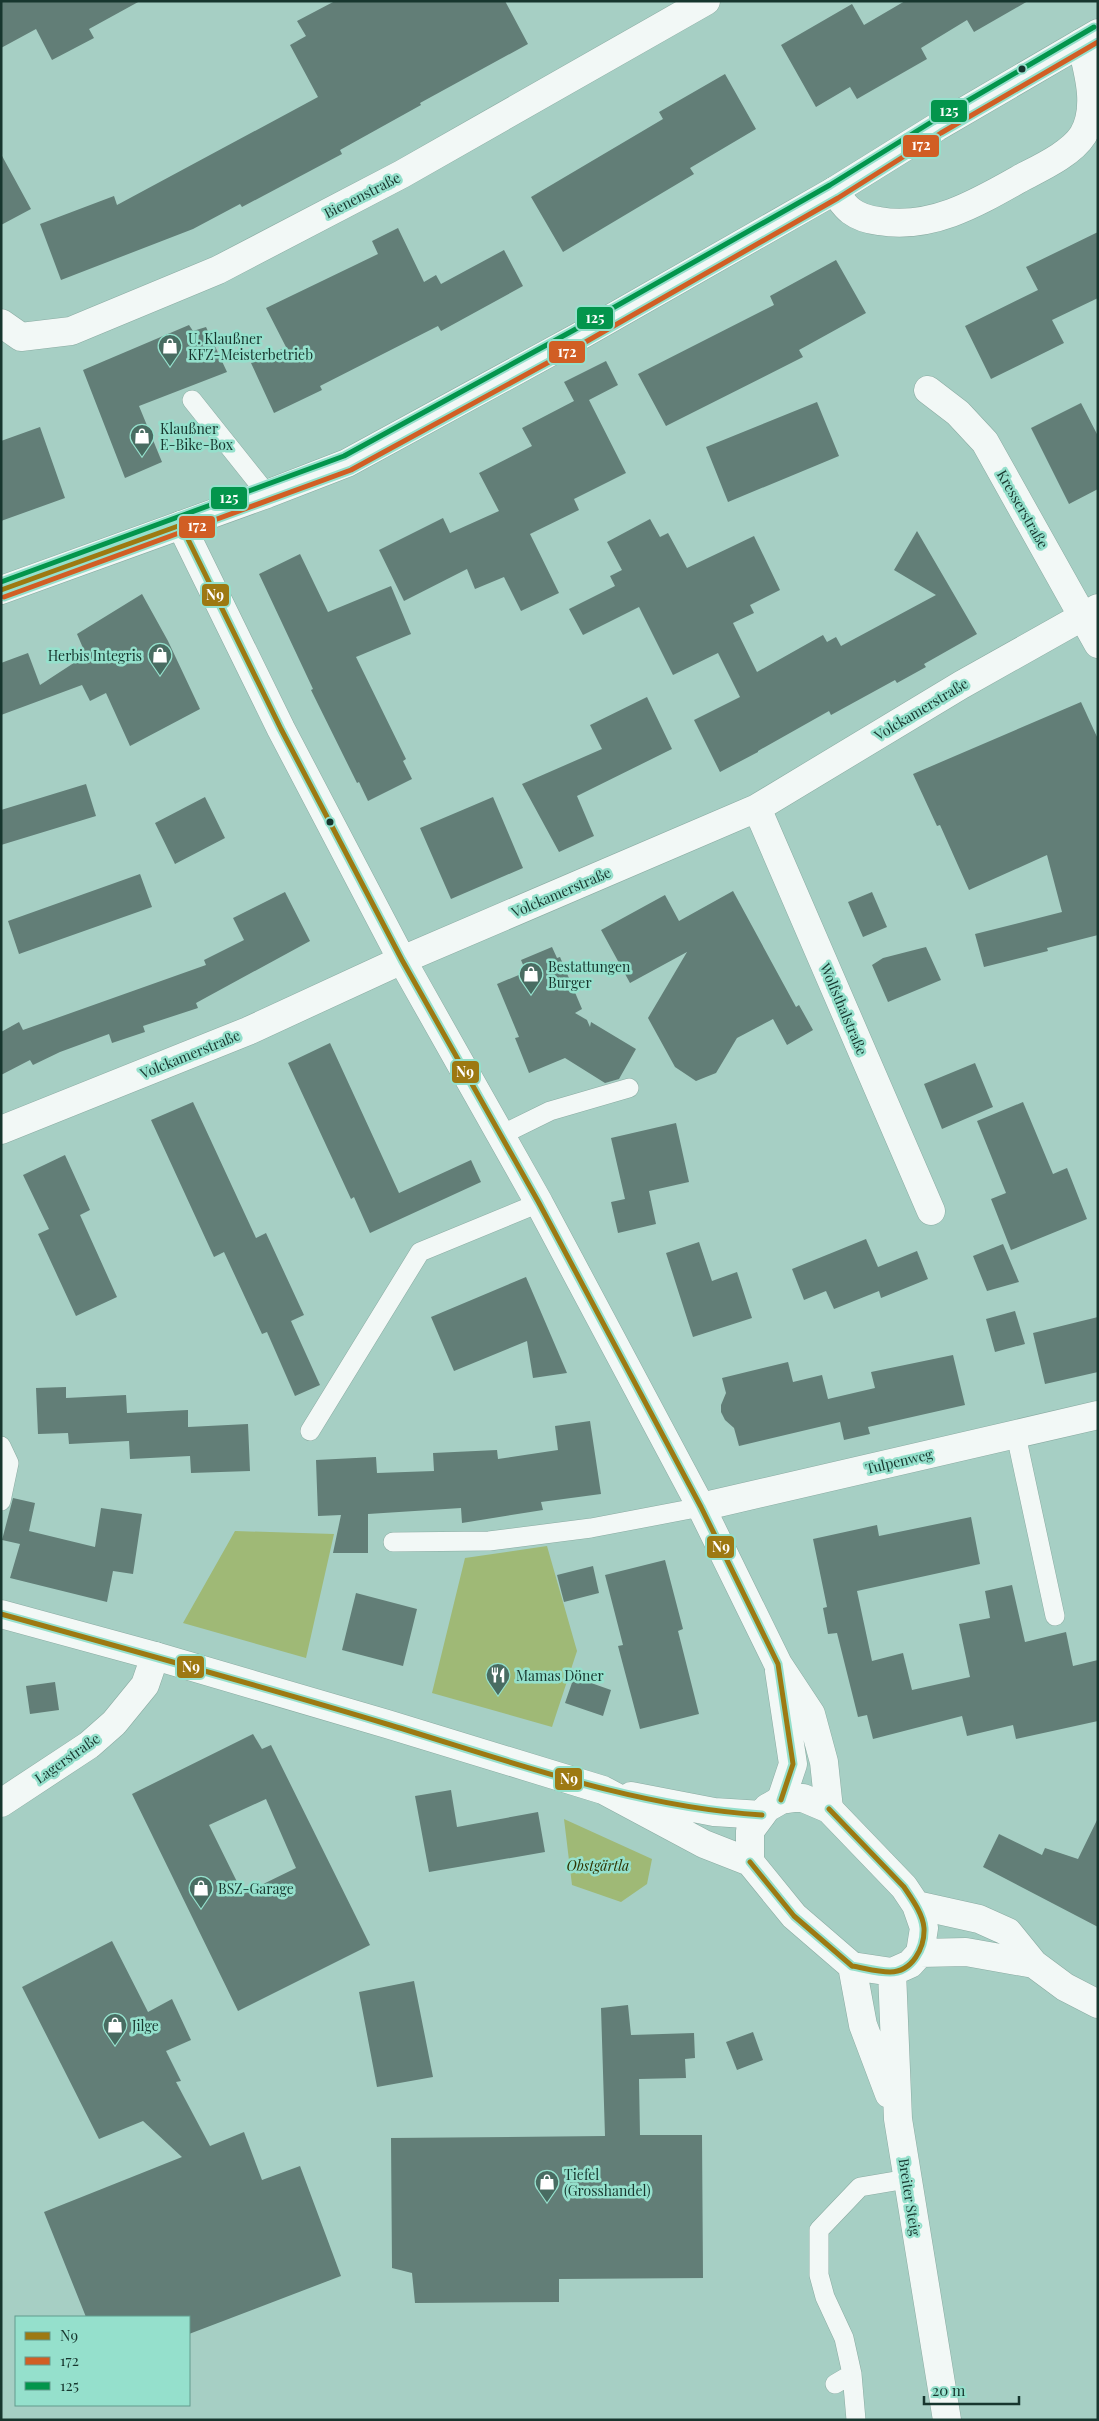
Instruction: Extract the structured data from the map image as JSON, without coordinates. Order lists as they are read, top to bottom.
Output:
{
  "streets": {
    "street": [
      "Bienenstraße",
      "Kresserstraße",
      "Volckamerstraße",
      "Wolfsthalstraße",
      "Tulpenweg",
      "Lagerstraße",
      "Breiter Steig"
    ]
  },
  "crossings": [
    ["Kresserstraße", "Volckamerstraße"],
    ["Volckamerstraße", "Wolfsthalstraße"]
  ],
  "parks": ["Obstgärtla"],
  "places": {
    "shop": [
      "U. Klaußner KFZ-Meisterbetrieb",
      "Klaußner E-Bike-Box",
      "Herbis Integris",
      "Bestattungen Burger",
      "BSZ-Garage",
      "Jilge",
      "Tiefel (Grosshandel)"
    ],
    "restaurant": ["Mamas Döner"]
  },
  "lines": ["transit line 125", "transit line 172", "transit line N9"],
  "legend": ["N9", "172", "125"],
  "scale_bar": "20 m"
}
